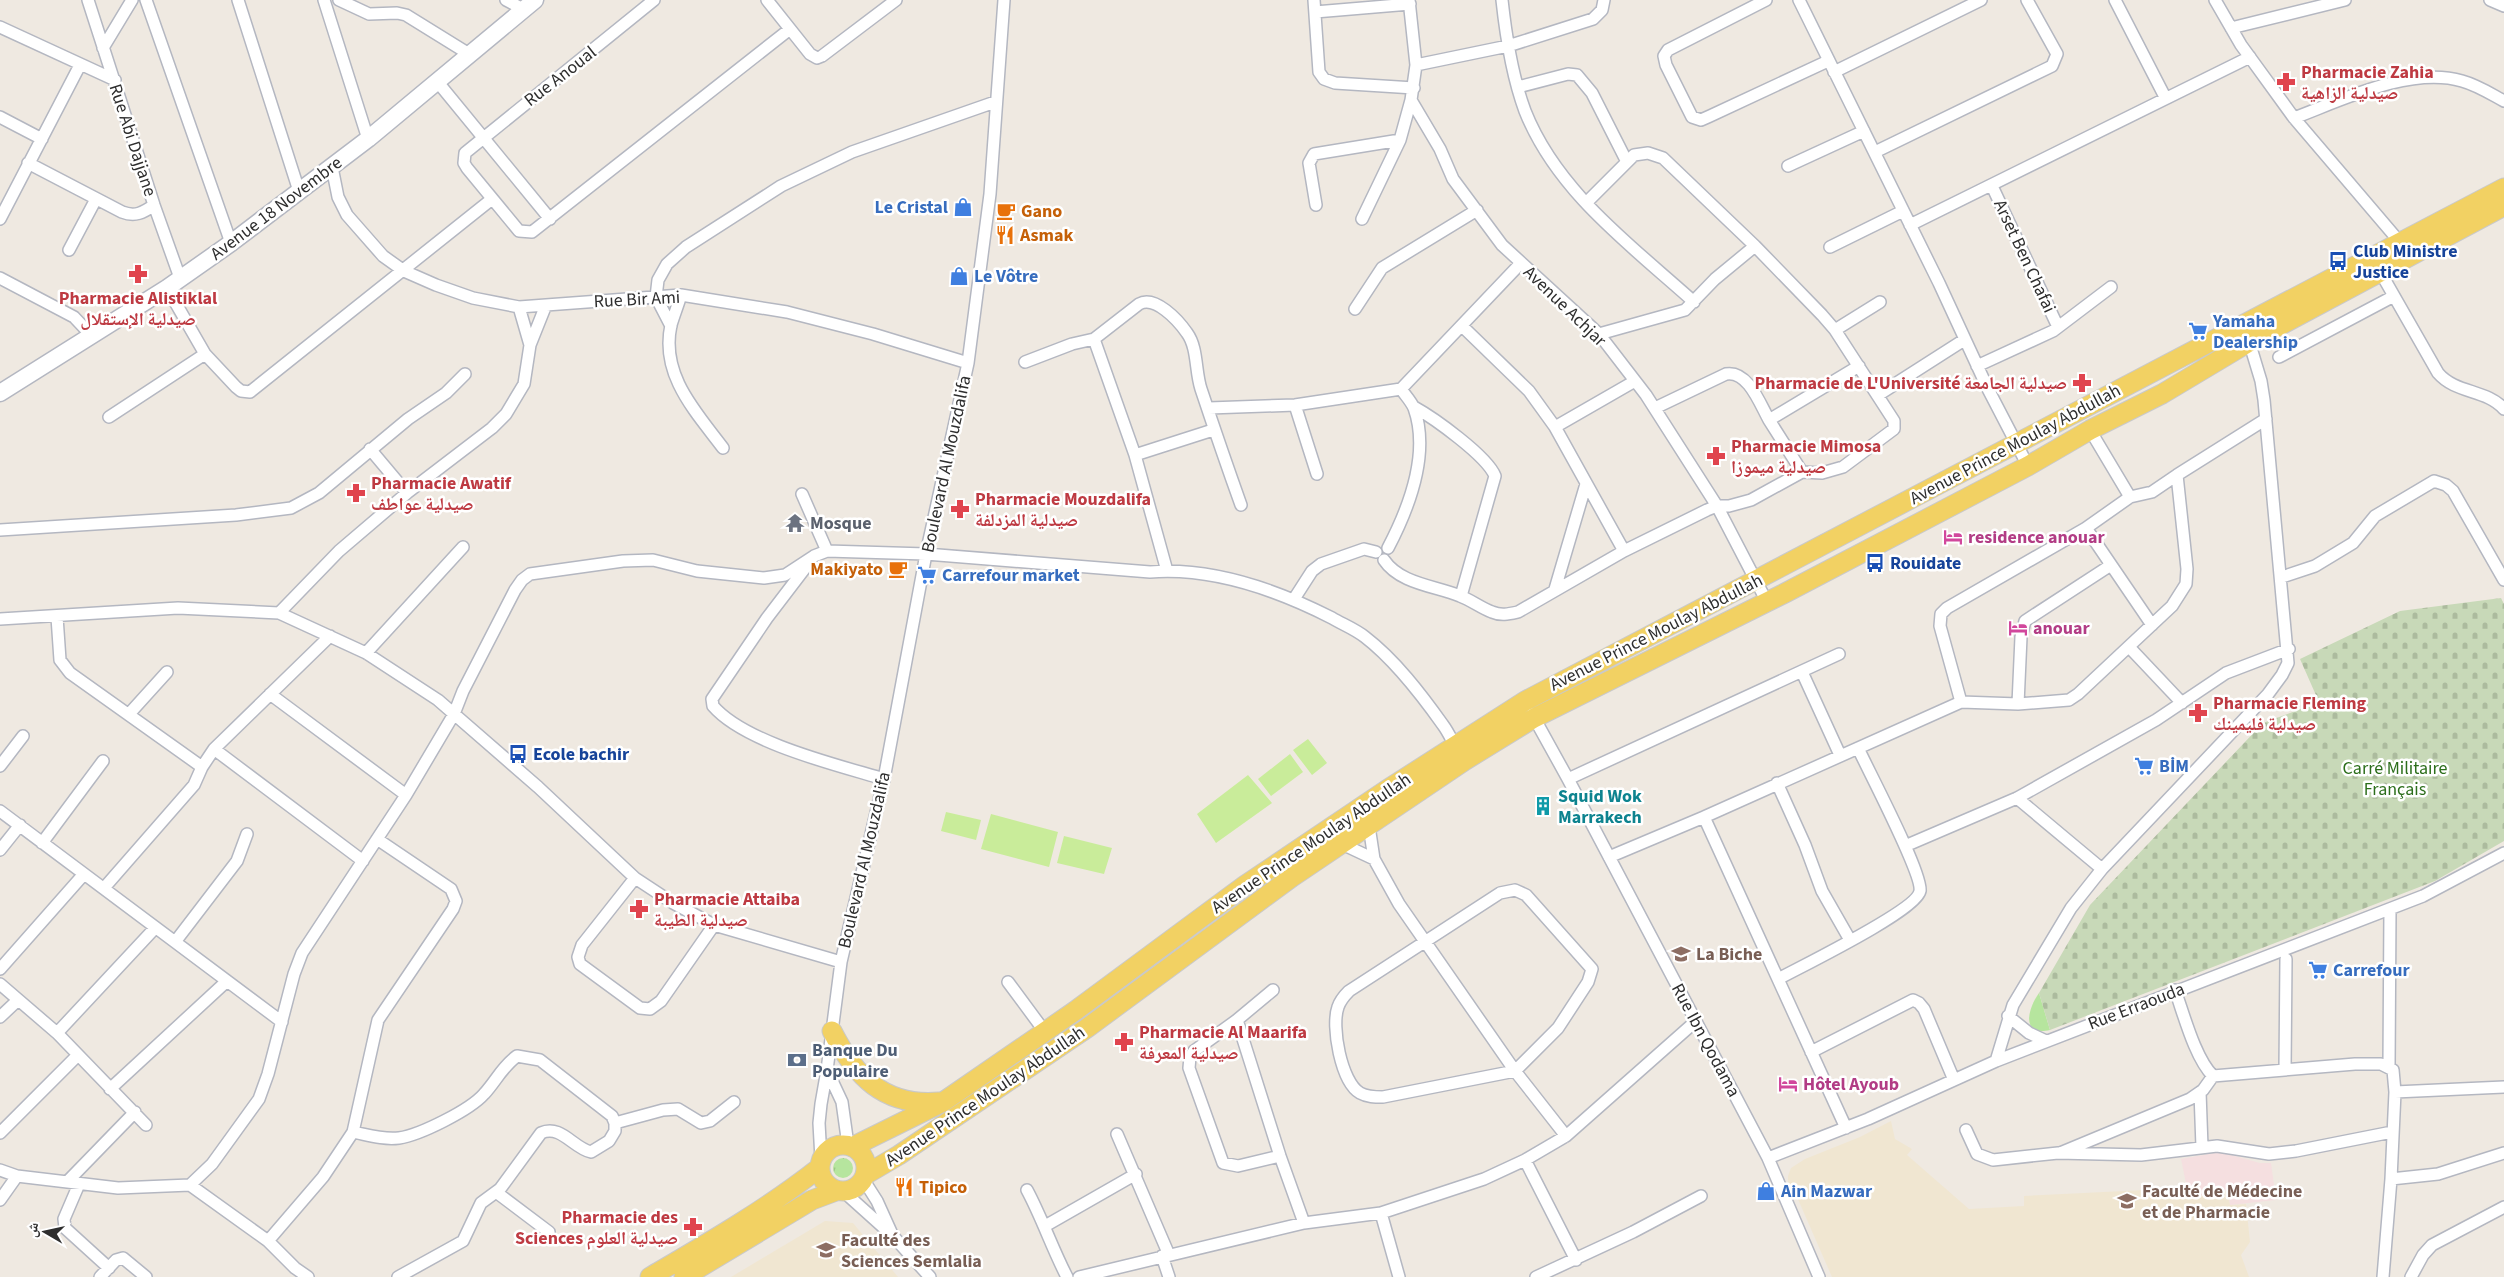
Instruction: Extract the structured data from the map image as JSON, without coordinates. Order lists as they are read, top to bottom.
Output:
{
  "streets": {
    "main road": ["Avenue Prince Moulay Abdullah"],
    "street": [
      "Rue Anoual",
      "Rue Abi Dajjane",
      "Avenue 18 Novembre",
      "Arset Ben Chafai",
      "Rue Bir Ami",
      "Avenue Achjar",
      "Boulevard Al Mouzdalifa",
      "Rue Erraouda",
      "Rue Ibn Qodama"
    ]
  },
  "crossings": [
    ["Rue Abi Dajjane", "Avenue 18 Novembre"],
    ["Avenue 18 Novembre", "Rue Bir Ami"],
    ["Rue Bir Ami", "Boulevard Al Mouzdalifa"],
    ["Avenue Achjar", "Avenue Prince Moulay Abdullah"],
    ["Avenue Prince Moulay Abdullah", "Boulevard Al Mouzdalifa"],
    ["Avenue Prince Moulay Abdullah", "Rue Ibn Qodama"],
    ["Rue Erraouda", "Rue Ibn Qodama"]
  ],
  "parks": ["Carré Militaire Français"],
  "places": {
    "pharmacy": [
      "Pharmacie Zahia صيدلية الزاهية",
      "Pharmacie Alistiklal صيدلية الإستقلال",
      "Pharmacie de L'Université صيدلية الجامعة",
      "Pharmacie Mimosa صيدلية ميموزا",
      "Pharmacie Awatif صيدلية عواطف",
      "Pharmacie Mouzdalifa صيدلية المزدلفة",
      "Pharmacie Fleming صيدلية فليمينك",
      "Pharmacie Attaiba صيدلية الطيبة",
      "Pharmacie Al Maarifa صيدلية المعرفة",
      "Pharmacie des Sciences صيدلية العلوم"
    ],
    "shop": ["Le Cristal", "Le Vôtre", "Ain Mazwar"],
    "cafe": ["Gano", "Makiyato"],
    "restaurant": ["Asmak", "Tipico"],
    "bus stop": ["Club Ministre Justice", "Rouidate", "Ecole bachir"],
    "supermarket": [
      "Yamaha Dealership",
      "Carrefour market",
      "BİM",
      "Carrefour"
    ],
    "temple": ["Mosque"],
    "hotel": ["residence anouar", "anouar", "Hôtel Ayoub"],
    "building": ["Squid Wok Marrakech"],
    "school or university": ["La Biche", "Faculté de Médecine et de Pharmacie", "Faculté des Sciences Semlalia"],
    "bank": ["Banque Du Populaire"]
  },
  "north": "left"
}
